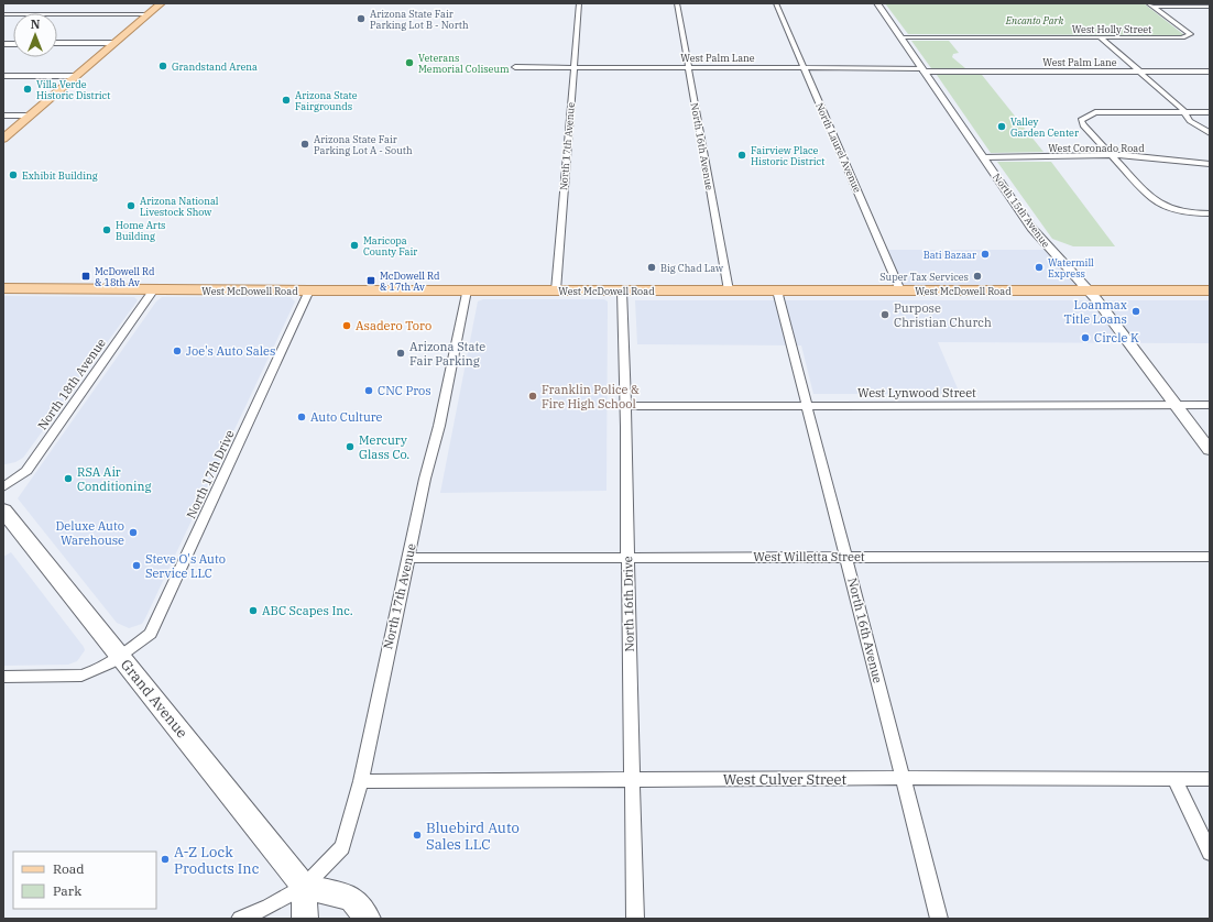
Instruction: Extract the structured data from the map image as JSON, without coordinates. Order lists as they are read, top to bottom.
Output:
{
  "streets": {
    "main road": ["West McDowell Road", "Grand Avenue"],
    "street": [
      "West Holly Street",
      "West Palm Lane",
      "North 17th Avenue",
      "North 16th Avenue",
      "North Laurel Avenue",
      "West Coronado Road",
      "North 15th Avenue",
      "North 18th Avenue",
      "West Lynwood Street",
      "North 17th Drive",
      "West Willetta Street",
      "North 16th Drive",
      "West Culver Street"
    ]
  },
  "crossings": [
    ["West Holly Street", "North 15th Avenue"],
    ["West Palm Lane", "North 17th Avenue"],
    ["West Palm Lane", "North 16th Avenue"],
    ["West Palm Lane", "North Laurel Avenue"],
    ["West Palm Lane", "North 15th Avenue"],
    ["North 17th Avenue", "West McDowell Road"],
    ["North 17th Avenue", "West Willetta Street"],
    ["North 17th Avenue", "Grand Avenue"],
    ["North 17th Avenue", "West Culver Street"],
    ["North 16th Avenue", "West McDowell Road"],
    ["North 16th Avenue", "West Lynwood Street"],
    ["North 16th Avenue", "West Willetta Street"],
    ["North 16th Avenue", "West Culver Street"],
    ["North Laurel Avenue", "West McDowell Road"],
    ["West Coronado Road", "North 15th Avenue"],
    ["North 15th Avenue", "West McDowell Road"],
    ["North 15th Avenue", "West Lynwood Street"],
    ["West McDowell Road", "North 18th Avenue"],
    ["West McDowell Road", "North 17th Drive"],
    ["West McDowell Road", "North 16th Drive"],
    ["West Lynwood Street", "North 16th Drive"],
    ["North 17th Drive", "Grand Avenue"],
    ["West Willetta Street", "North 16th Drive"],
    ["North 16th Drive", "West Culver Street"]
  ],
  "parks": ["Encanto Park"],
  "places": {
    "other": [
      "Arizona State Fair Parking Lot B - North",
      "Veterans Memorial Coliseum",
      "Grandstand Arena",
      "Villa Verde Historic District",
      "Arizona State Fairgrounds",
      "Valley Garden Center",
      "Arizona State Fair Parking Lot A - South",
      "Fairview Place Historic District",
      "Exhibit Building",
      "Arizona National Livestock Show",
      "Home Arts Building",
      "Maricopa County Fair",
      "Bati Bazaar",
      "Big Chad Law",
      "Watermill Express",
      "Super Tax Services",
      "Loanmax Title Loans",
      "Purpose Christian Church",
      "Asadero Toro",
      "Circle K",
      "Joe's Auto Sales",
      "Arizona State Fair Parking",
      "CNC Pros",
      "Franklin Police & Fire High School",
      "Auto Culture",
      "Mercury Glass Co.",
      "RSA Air Conditioning",
      "Deluxe Auto Warehouse",
      "Steve O's Auto Service LLC",
      "ABC Scapes Inc.",
      "Bluebird Auto Sales LLC",
      "A-Z Lock Products Inc"
    ],
    "transit": ["McDowell Rd & 18th Av", "McDowell Rd & 17th Av"]
  },
  "legend": ["Road", "Park"],
  "north": "top"
}
